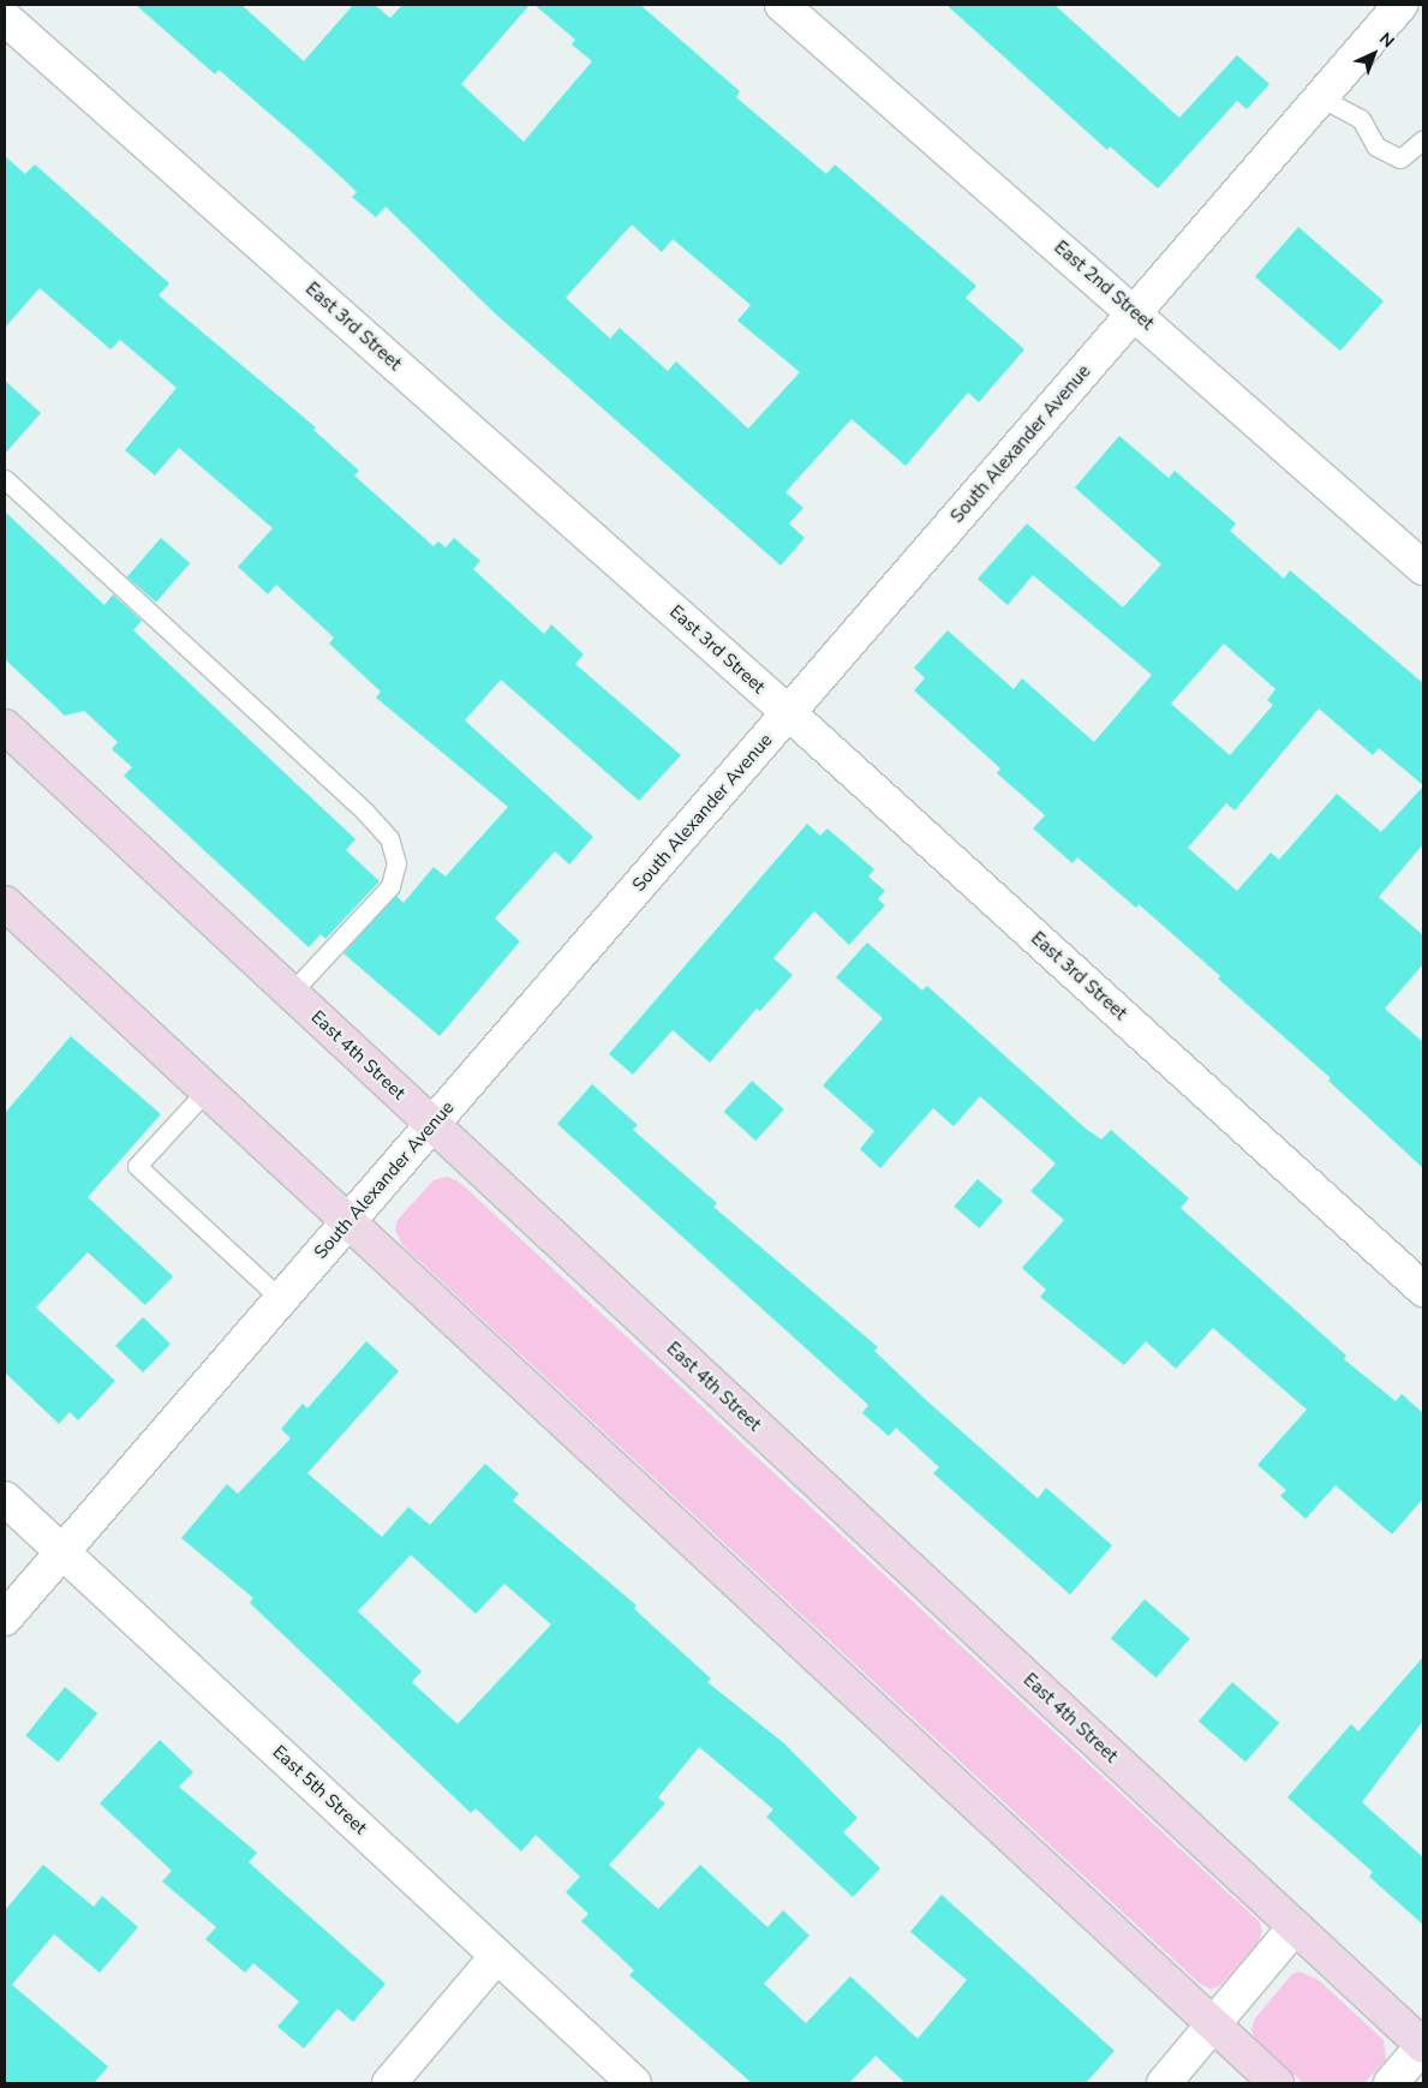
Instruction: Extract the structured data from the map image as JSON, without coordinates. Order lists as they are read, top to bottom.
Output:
{
  "streets": {
    "street": [
      "East 2nd Street",
      "East 3rd Street",
      "South Alexander Avenue",
      "East 4th Street",
      "East 5th Street"
    ]
  },
  "crossings": [
    ["East 2nd Street", "South Alexander Avenue"],
    ["East 3rd Street", "South Alexander Avenue"],
    ["South Alexander Avenue", "East 4th Street"],
    ["South Alexander Avenue", "East 5th Street"]
  ],
  "north": "top right"
}
